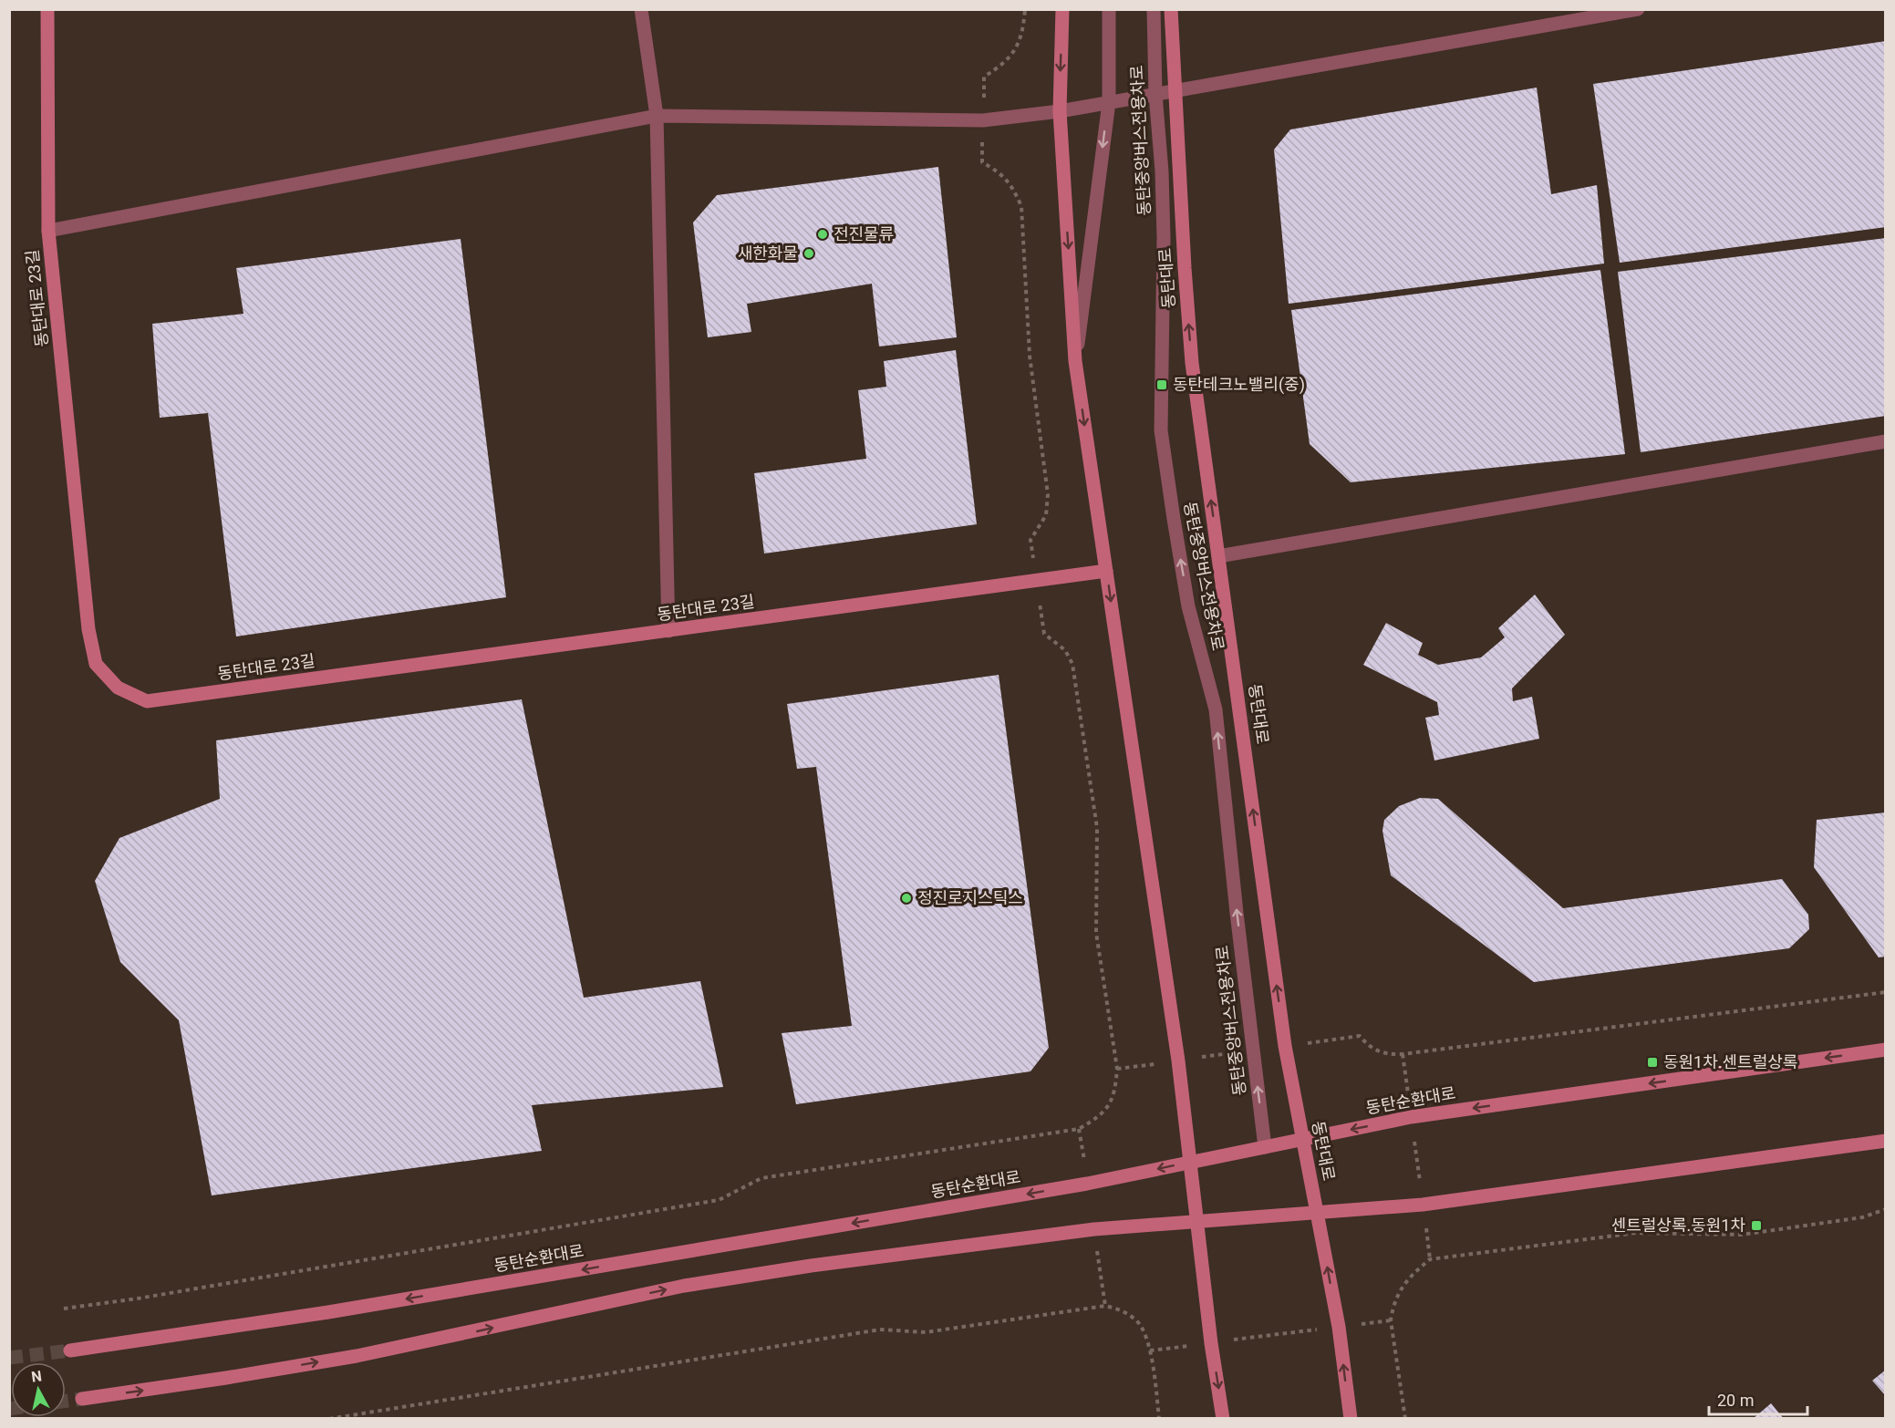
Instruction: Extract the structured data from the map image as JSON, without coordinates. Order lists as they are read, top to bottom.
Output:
{
  "streets": {
    "street": [
      "동탄중앙버스전용차로",
      "동탄대로",
      "동탄대로 23길",
      "동탄순환대로"
    ]
  },
  "crossings": [
    ["동탄중앙버스전용차로", "동탄순환대로"],
    ["동탄대로", "동탄순환대로"]
  ],
  "places": {
    "other": ["전진물류", "새한화물", "정진로지스틱스"],
    "transit": ["동탄테크노밸리(중)", "동원1차.센트럴상록", "센트럴상록.동원1차"]
  },
  "scale_bar": "20 m",
  "north": "top"
}
